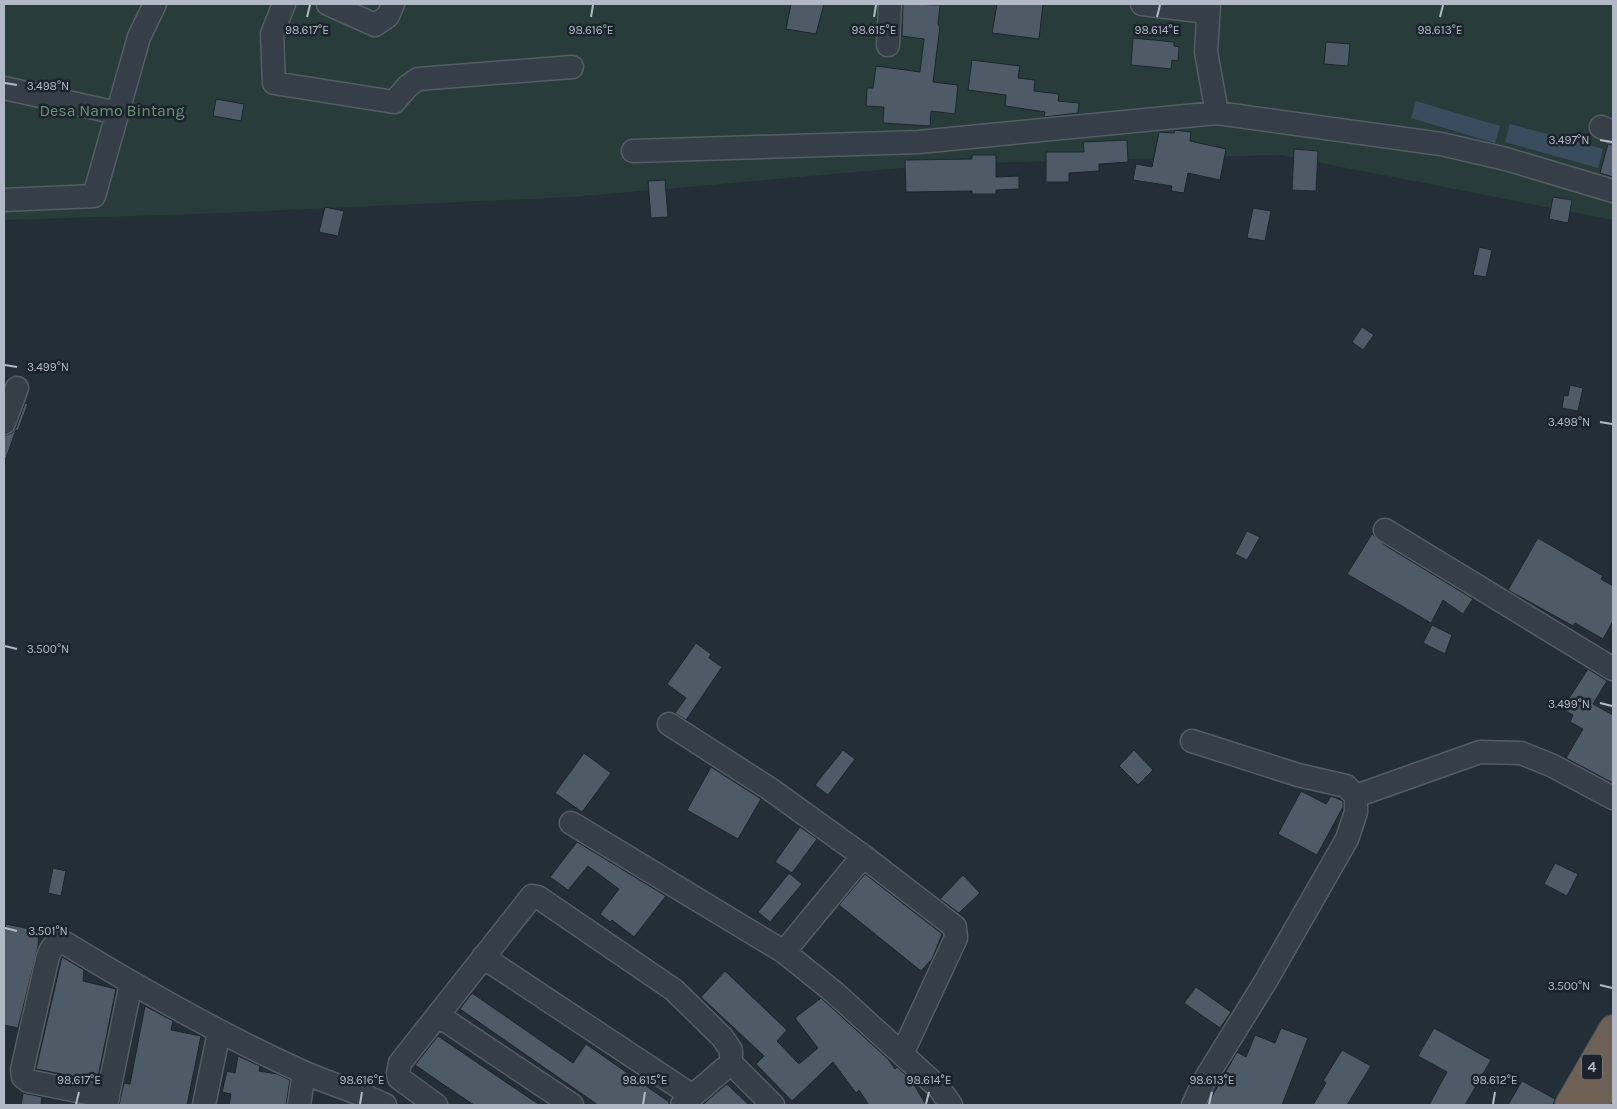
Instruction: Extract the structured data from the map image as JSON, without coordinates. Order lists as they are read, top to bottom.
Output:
{
  "streets": {
    "highway": ["4"]
  },
  "parks": ["Desa Namo Bintang"],
  "coordinates": [
    "98.617°E",
    "98.616°E",
    "98.615°E",
    "98.614°E",
    "98.613°E",
    "3.498°N",
    "3.497°N",
    "3.499°N",
    "3.500°N",
    "3.501°N",
    "98.612°E"
  ]
}
